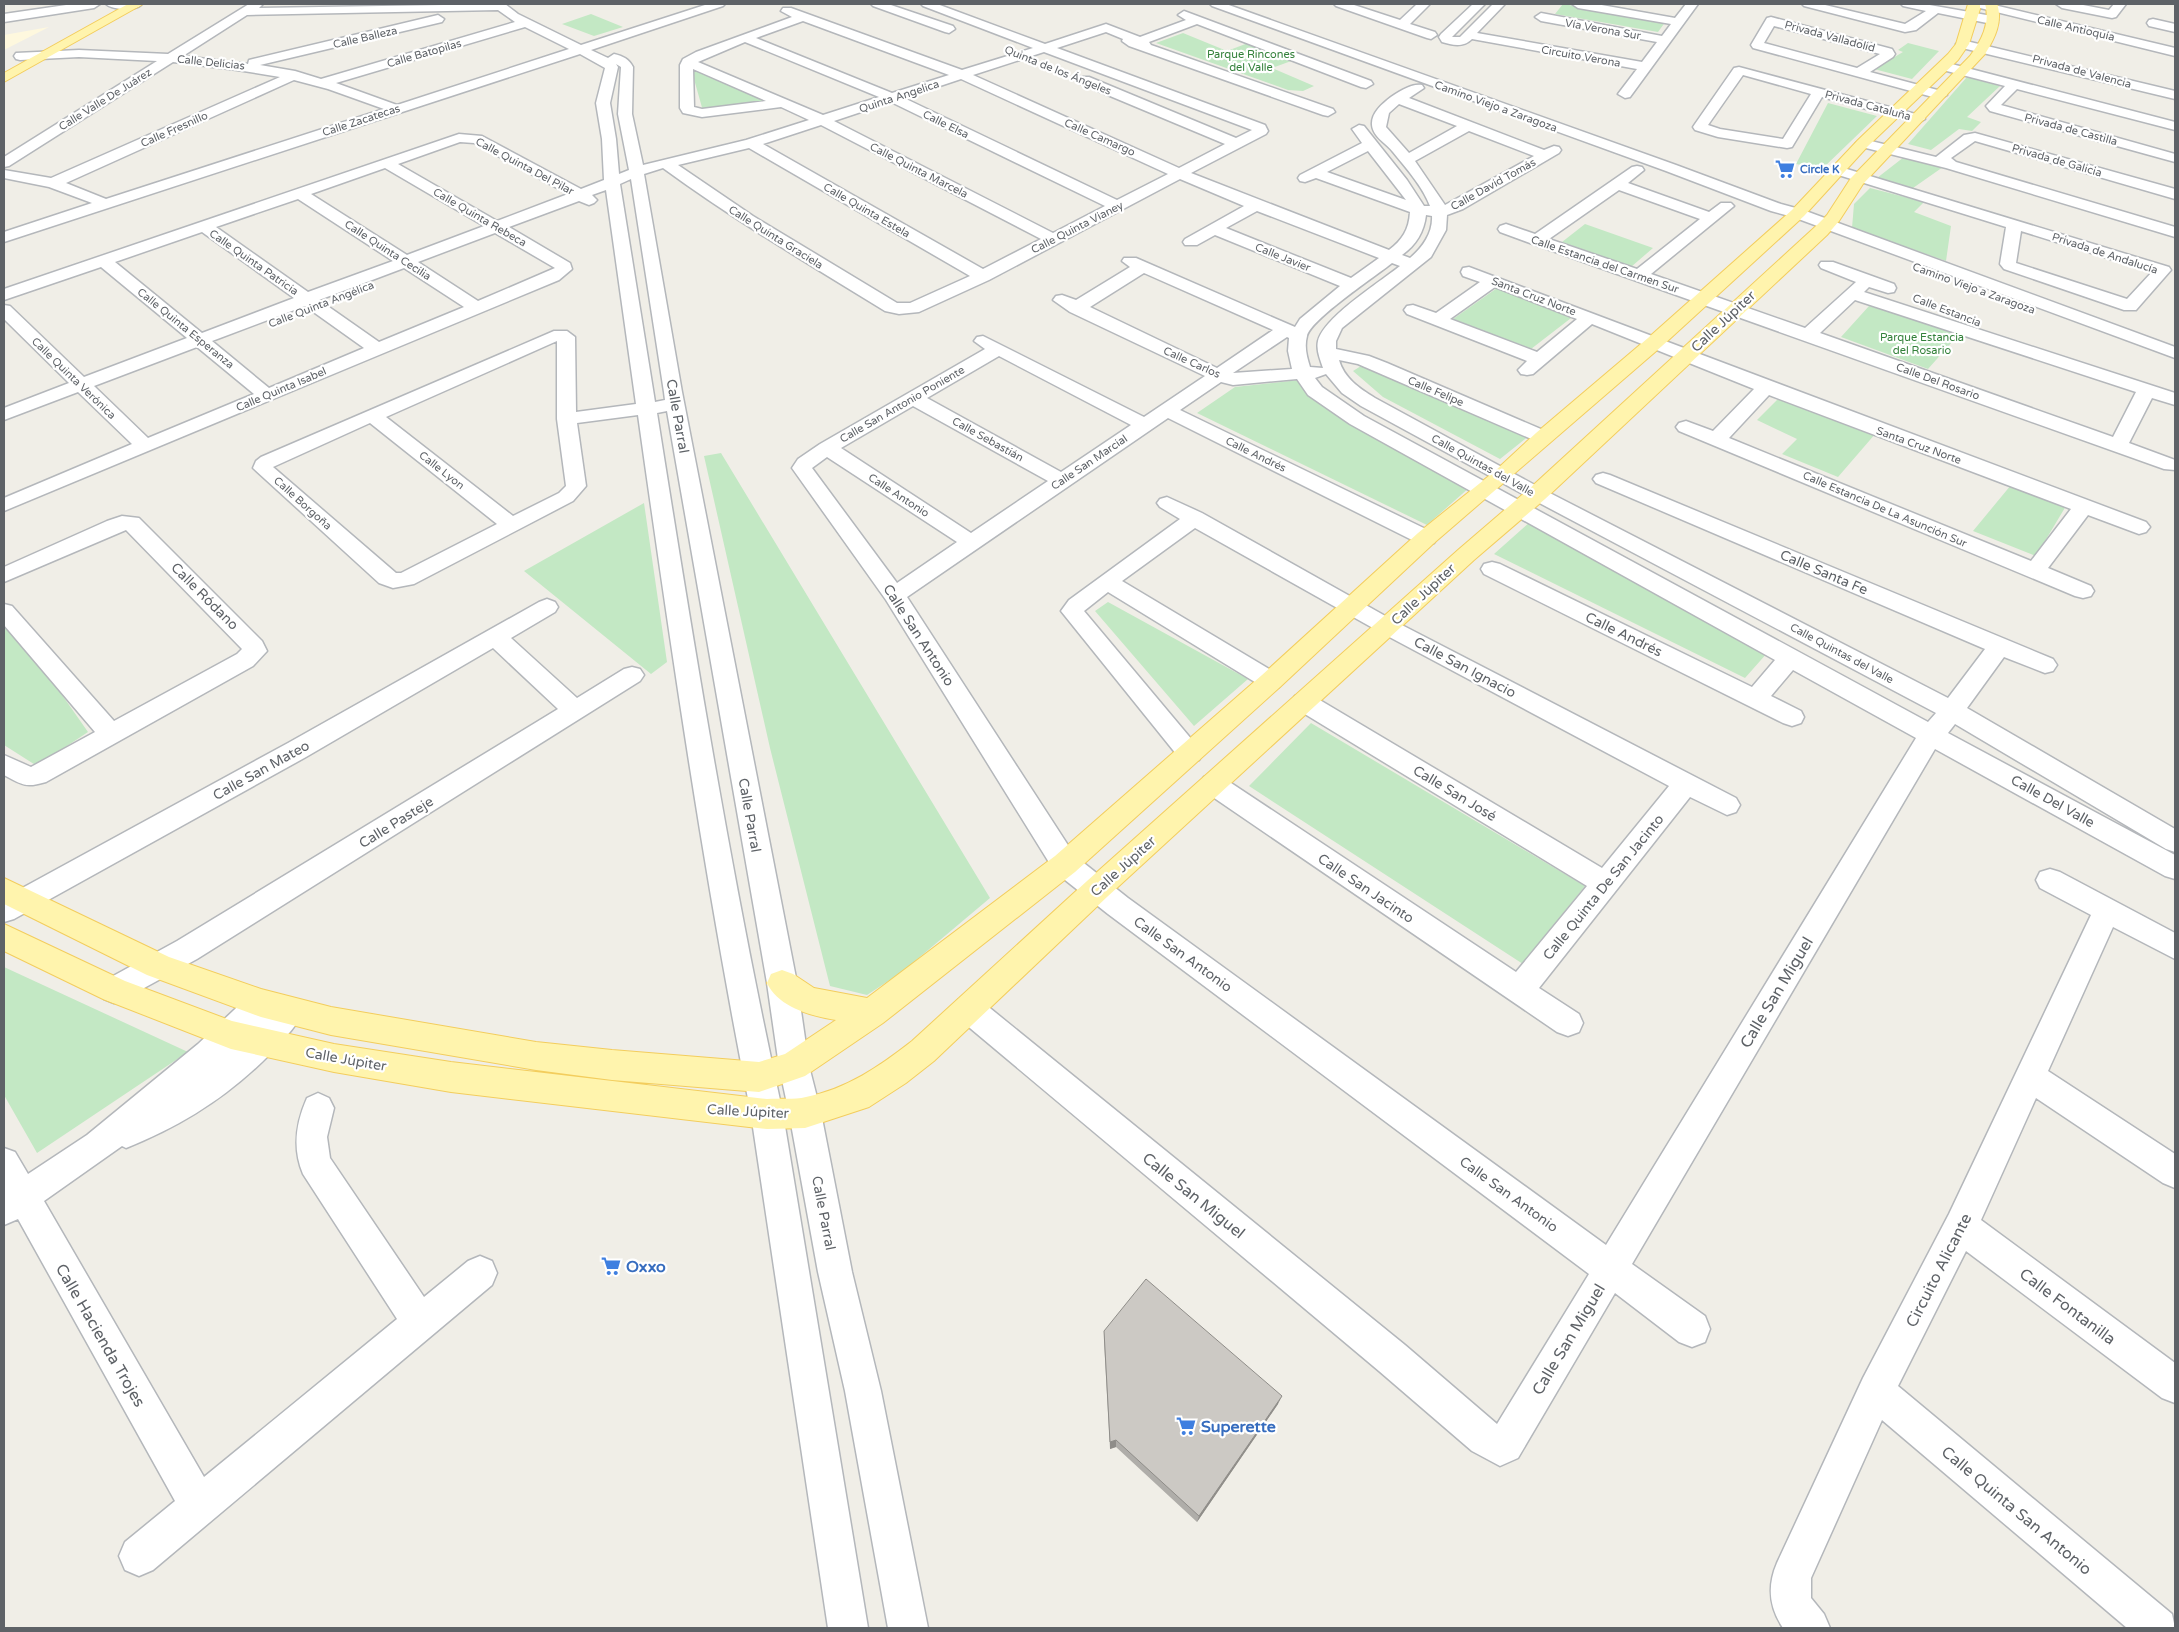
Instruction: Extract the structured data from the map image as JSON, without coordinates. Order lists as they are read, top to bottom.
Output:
{
  "streets": {
    "main road": ["Calle Júpiter"],
    "street": [
      "Calle Antioquía",
      "Vía Verona Sur",
      "Privada Valladolid",
      "Calle Balleza",
      "Calle Batopilas",
      "Circuito Verona",
      "Calle Delicias",
      "Quinta de los Ángeles",
      "Privada de Valencia",
      "Quinta Angelica",
      "Calle Valle De Juárez",
      "Privada Cataluña",
      "Camino Viejo a Zaragoza",
      "Calle Zacatecas",
      "Calle Elsa",
      "Calle Fresnillo",
      "Privada de Castilla",
      "Calle Camargo",
      "Privada de Galicia",
      "Calle Quinta Del Pilar",
      "Calle Quinta Marcela",
      "Calle David Tomás",
      "Calle Quinta Estela",
      "Calle Quinta Rebeca",
      "Calle Quinta Vianey",
      "Calle Quinta Graciela",
      "Calle Quinta Cecilia",
      "Privada de Andalucía",
      "Calle Javier",
      "Calle Quinta Patricia",
      "Calle Estancia del Carmen Sur",
      "Santa Cruz Norte",
      "Calle Quinta Angélica",
      "Calle Estancia",
      "Calle Quinta Esperanza",
      "Calle Carlos",
      "Calle Quinta Verónica",
      "Calle Del Rosario",
      "Calle Quinta Isabel",
      "Calle Felipe",
      "Calle San Antonio Poniente",
      "Calle Parral",
      "Calle Sebastián",
      "Calle Andrés",
      "Calle San Marcial",
      "Calle Quintas del Valle",
      "Calle Lyon",
      "Calle Antonio",
      "Calle Borgoña",
      "Calle Estancia De La Asunción Sur",
      "Calle Santa Fe",
      "Calle Ródano",
      "Calle San Antonio",
      "Calle San Ignacio",
      "Calle San Mateo",
      "Calle San José",
      "Calle Del Valle",
      "Calle Pasteje",
      "Calle Quinta De San Jacinto",
      "Calle San Jacinto",
      "Calle San Miguel",
      "Circuito Alicante",
      "Calle Fontanilla",
      "Calle Hacienda Trojes",
      "Calle Quinta San Antonio"
    ]
  },
  "crossings": [
    ["Calle Antioquía", "Privada de Valencia"],
    ["Calle Antioquía", "Calle Júpiter"],
    ["Vía Verona Sur", "Circuito Verona"],
    ["Privada Valladolid", "Calle Júpiter"],
    ["Calle Balleza", "Calle Delicias"],
    ["Calle Balleza", "Calle Parral"],
    ["Calle Batopilas", "Calle Delicias"],
    ["Calle Batopilas", "Calle Parral"],
    ["Calle Delicias", "Calle Valle De Juárez"],
    ["Calle Delicias", "Calle Zacatecas"],
    ["Calle Delicias", "Calle Fresnillo"],
    ["Quinta de los Ángeles", "Quinta Angelica"],
    ["Quinta de los Ángeles", "Calle Quinta Vianey"],
    ["Privada de Valencia", "Calle Júpiter"],
    ["Quinta Angelica", "Calle Elsa"],
    ["Quinta Angelica", "Calle Camargo"],
    ["Quinta Angelica", "Calle Quinta Marcela"],
    ["Quinta Angelica", "Calle Quinta Estela"],
    ["Quinta Angelica", "Calle Quinta Graciela"],
    ["Quinta Angelica", "Calle Quinta Angélica"],
    ["Quinta Angelica", "Calle Parral"],
    ["Privada Cataluña", "Calle Júpiter"],
    ["Camino Viejo a Zaragoza", "Calle Júpiter"],
    ["Calle Zacatecas", "Calle Parral"],
    ["Calle Elsa", "Calle Quinta Vianey"],
    ["Calle Camargo", "Calle Quinta Vianey"],
    ["Calle Quinta Del Pilar", "Calle Quinta Rebeca"],
    ["Calle Quinta Del Pilar", "Calle Quinta Angélica"],
    ["Calle Quinta Marcela", "Calle Quinta Vianey"],
    ["Calle Quinta Estela", "Calle Quinta Vianey"],
    ["Calle Quinta Rebeca", "Calle Quinta Angélica"],
    ["Calle Quinta Rebeca", "Calle Quinta Isabel"],
    ["Calle Quinta Vianey", "Calle Quinta Graciela"],
    ["Calle Quinta Cecilia", "Calle Quinta Angélica"],
    ["Calle Quinta Cecilia", "Calle Quinta Isabel"],
    ["Privada de Andalucía", "Calle Júpiter"],
    ["Calle Quinta Patricia", "Calle Quinta Angélica"],
    ["Calle Quinta Patricia", "Calle Quinta Isabel"],
    ["Calle Estancia del Carmen Sur", "Calle Júpiter"],
    ["Calle Estancia del Carmen Sur", "Calle Del Rosario"],
    ["Santa Cruz Norte", "Calle Júpiter"],
    ["Calle Quinta Angélica", "Calle Quinta Esperanza"],
    ["Calle Quinta Angélica", "Calle Quinta Verónica"],
    ["Calle Quinta Angélica", "Calle Parral"],
    ["Calle Júpiter", "Calle Del Rosario"],
    ["Calle Júpiter", "Calle Felipe"],
    ["Calle Júpiter", "Calle Parral"],
    ["Calle Júpiter", "Calle Andrés"],
    ["Calle Júpiter", "Calle Quintas del Valle"],
    ["Calle Júpiter", "Calle San Antonio"],
    ["Calle Júpiter", "Calle San Ignacio"],
    ["Calle Júpiter", "Calle San Mateo"],
    ["Calle Júpiter", "Calle San José"],
    ["Calle Júpiter", "Calle Pasteje"],
    ["Calle Júpiter", "Calle San Jacinto"],
    ["Calle Júpiter", "Calle San Miguel"],
    ["Calle Quinta Esperanza", "Calle Quinta Isabel"],
    ["Calle Carlos", "Calle San Marcial"],
    ["Calle Carlos", "Calle Quintas del Valle"],
    ["Calle Quinta Verónica", "Calle Quinta Isabel"],
    ["Calle Felipe", "Calle Quintas del Valle"],
    ["Calle San Antonio Poniente", "Calle Sebastián"],
    ["Calle San Antonio Poniente", "Calle San Marcial"],
    ["Calle San Antonio Poniente", "Calle Antonio"],
    ["Calle San Antonio Poniente", "Calle San Antonio"],
    ["Calle Sebastián", "Calle San Marcial"],
    ["Calle Andrés", "Calle San Marcial"],
    ["Calle San Marcial", "Calle Quintas del Valle"],
    ["Calle San Marcial", "Calle Antonio"],
    ["Calle San Marcial", "Calle San Antonio"],
    ["Calle Quintas del Valle", "Calle Del Valle"],
    ["Calle Quintas del Valle", "Calle San Miguel"],
    ["Calle Lyon", "Calle Borgoña"],
    ["Calle Antonio", "Calle San Antonio"],
    ["Calle Santa Fe", "Calle San Miguel"],
    ["Calle San Antonio", "Calle San Miguel"],
    ["Calle San Ignacio", "Calle Quinta De San Jacinto"],
    ["Calle San José", "Calle Quinta De San Jacinto"],
    ["Calle Del Valle", "Calle San Miguel"],
    ["Calle Quinta De San Jacinto", "Calle San Jacinto"],
    ["Circuito Alicante", "Calle Fontanilla"],
    ["Circuito Alicante", "Calle Quinta San Antonio"]
  ],
  "parks": ["Parque Rincones del Valle", "Parque Estancia del Rosario"],
  "places": {
    "supermarket": ["Circle K", "Oxxo", "Superette"]
  }
}
